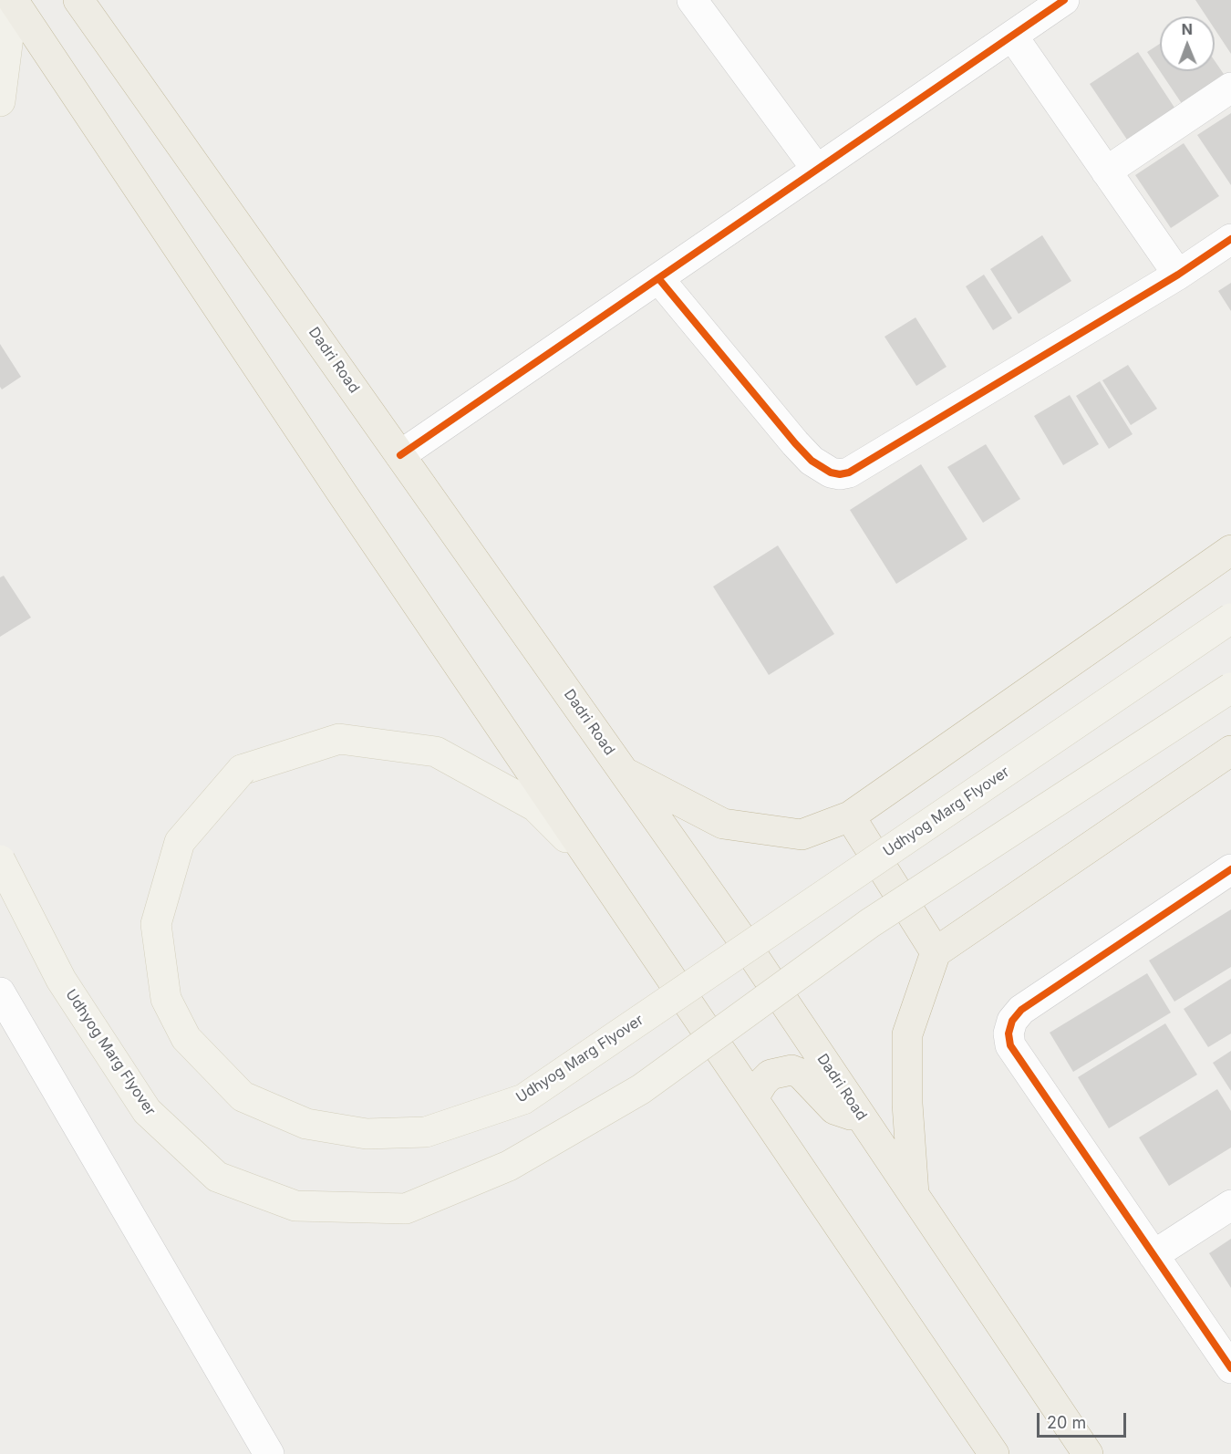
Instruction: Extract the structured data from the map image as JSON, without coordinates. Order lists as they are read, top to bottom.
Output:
{
  "streets": {
    "highway": ["Dadri Road"],
    "main road": ["Udhyog Marg Flyover"]
  },
  "scale_bar": "20 m",
  "north": "top"
}
